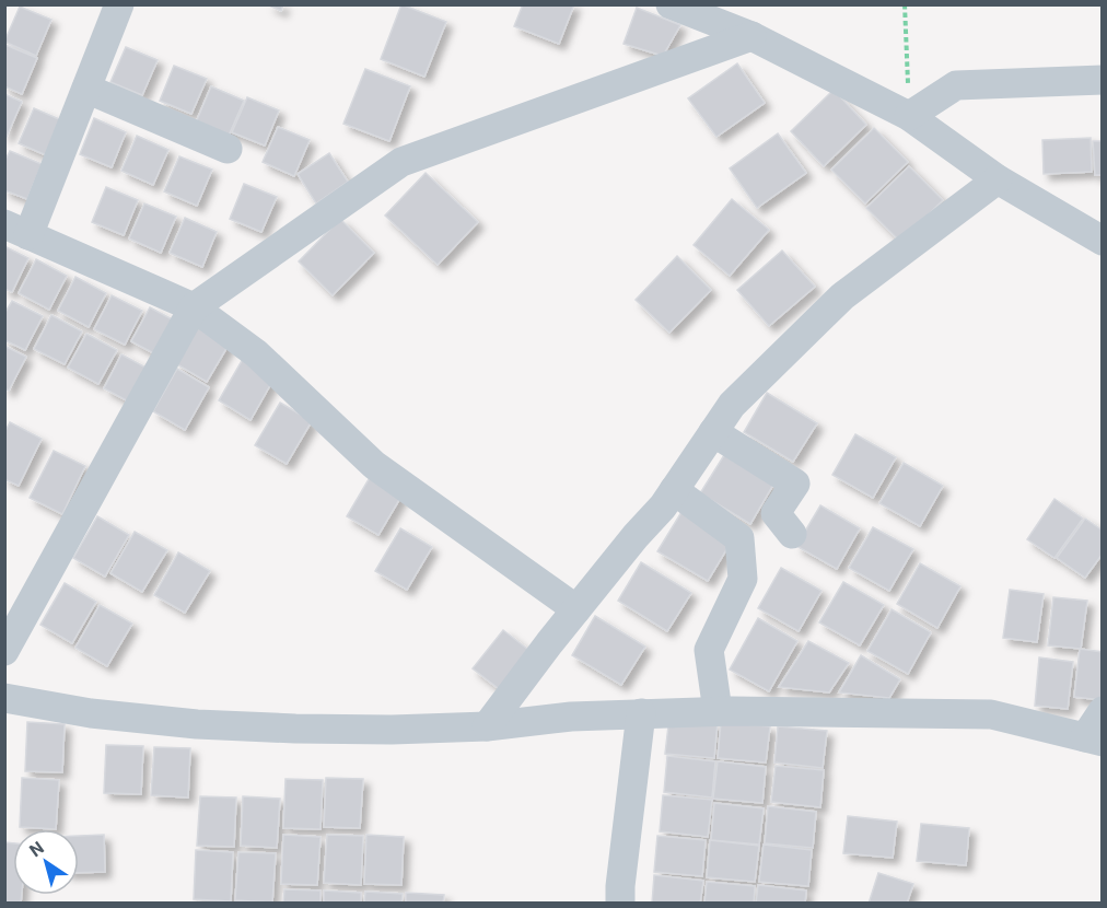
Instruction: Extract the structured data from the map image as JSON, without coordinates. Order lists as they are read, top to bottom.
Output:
{
  "north": "top left"
}
